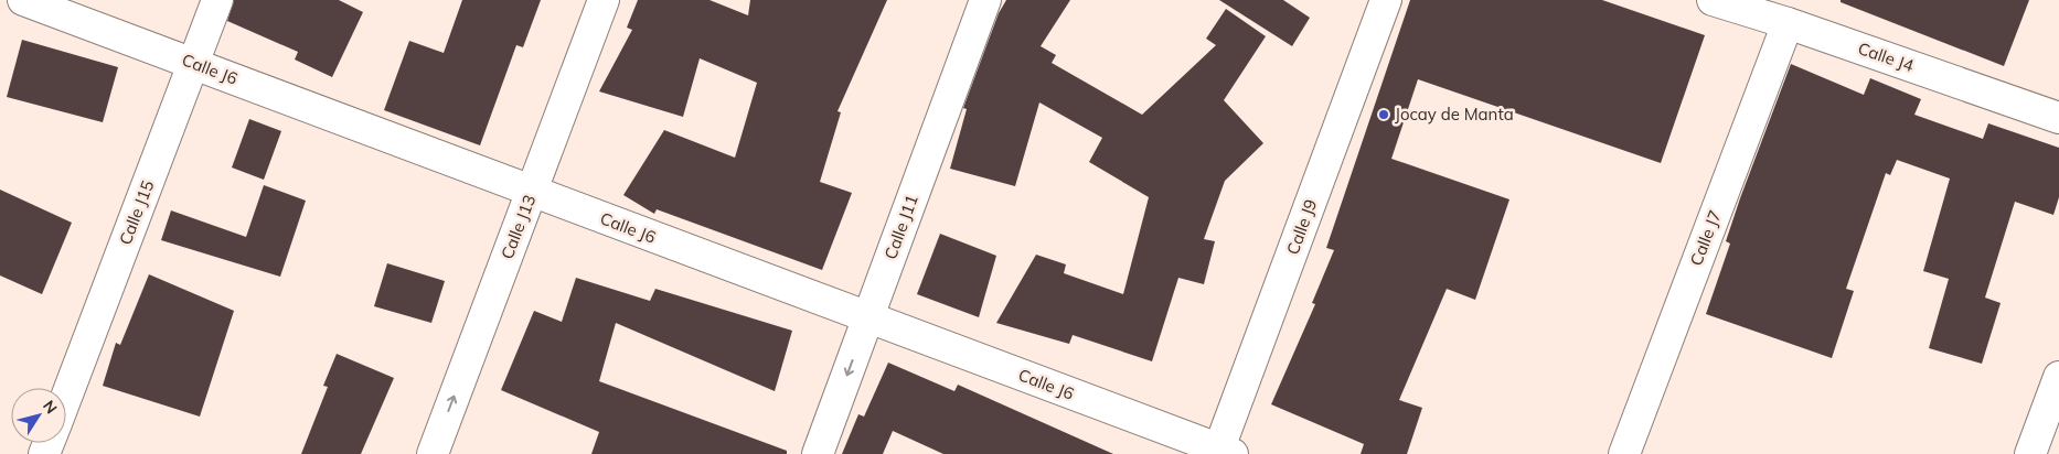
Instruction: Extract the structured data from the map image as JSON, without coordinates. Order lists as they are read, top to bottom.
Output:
{
  "streets": {
    "street": [
      "Calle J4",
      "Calle J6",
      "Calle J15",
      "Calle J13",
      "Calle J11",
      "Calle J9",
      "Calle J7"
    ]
  },
  "crossings": [
    ["Calle J4", "Calle J7"],
    ["Calle J6", "Calle J15"],
    ["Calle J6", "Calle J13"],
    ["Calle J6", "Calle J11"],
    ["Calle J6", "Calle J9"]
  ],
  "one_way": ["Calle J13"],
  "places": ["Jocay de Manta"],
  "north": "top right"
}
